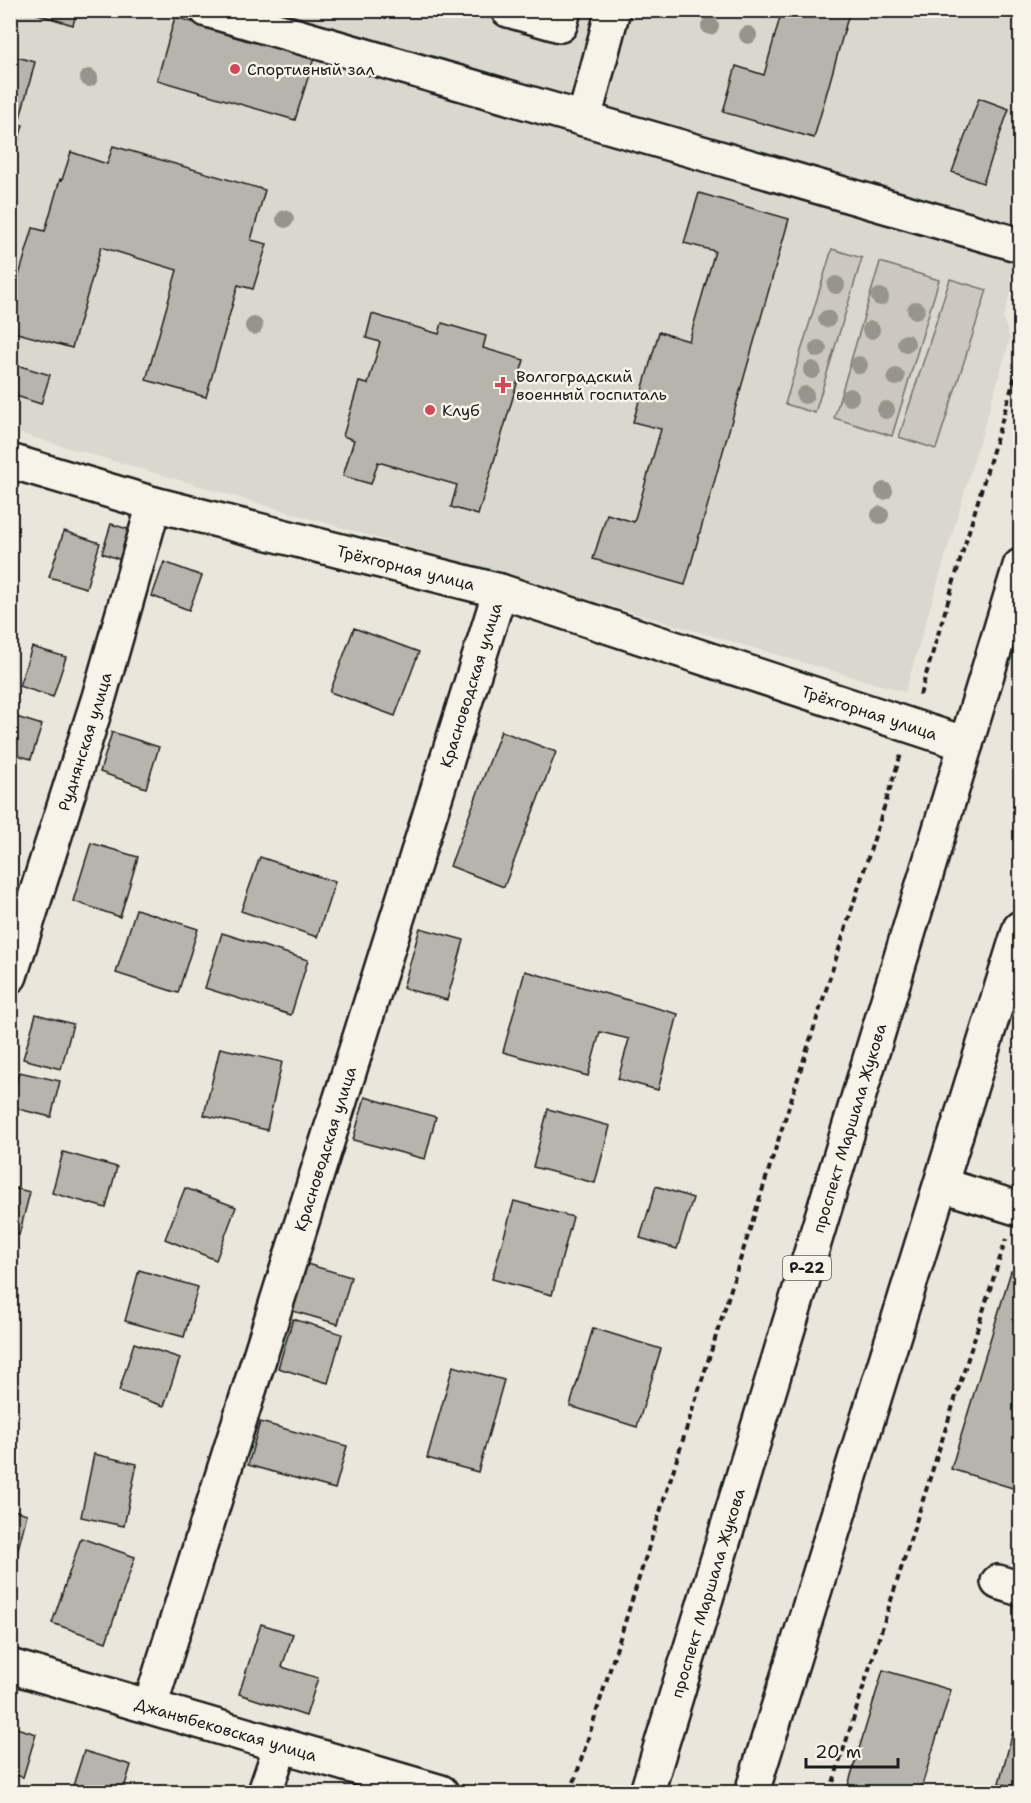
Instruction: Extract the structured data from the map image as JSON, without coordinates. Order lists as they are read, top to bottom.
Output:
{
  "streets": {
    "main road": [
      "Трёхгорная улица",
      "Красноводская улица",
      "Руднянская улица",
      "проспект Маршала Жукова",
      "Р-22",
      "Джаныбековская улица"
    ]
  },
  "crossings": [
    ["Трёхгорная улица", "Красноводская улица"],
    ["Трёхгорная улица", "Руднянская улица"],
    ["Трёхгорная улица", "проспект Маршала Жукова"],
    ["Красноводская улица", "Джаныбековская улица"]
  ],
  "places": {
    "other": ["Спортивный зал", "Клуб"],
    "health": ["Волгоградский военный госпиталь"]
  },
  "scale_bar": "20 m"
}
